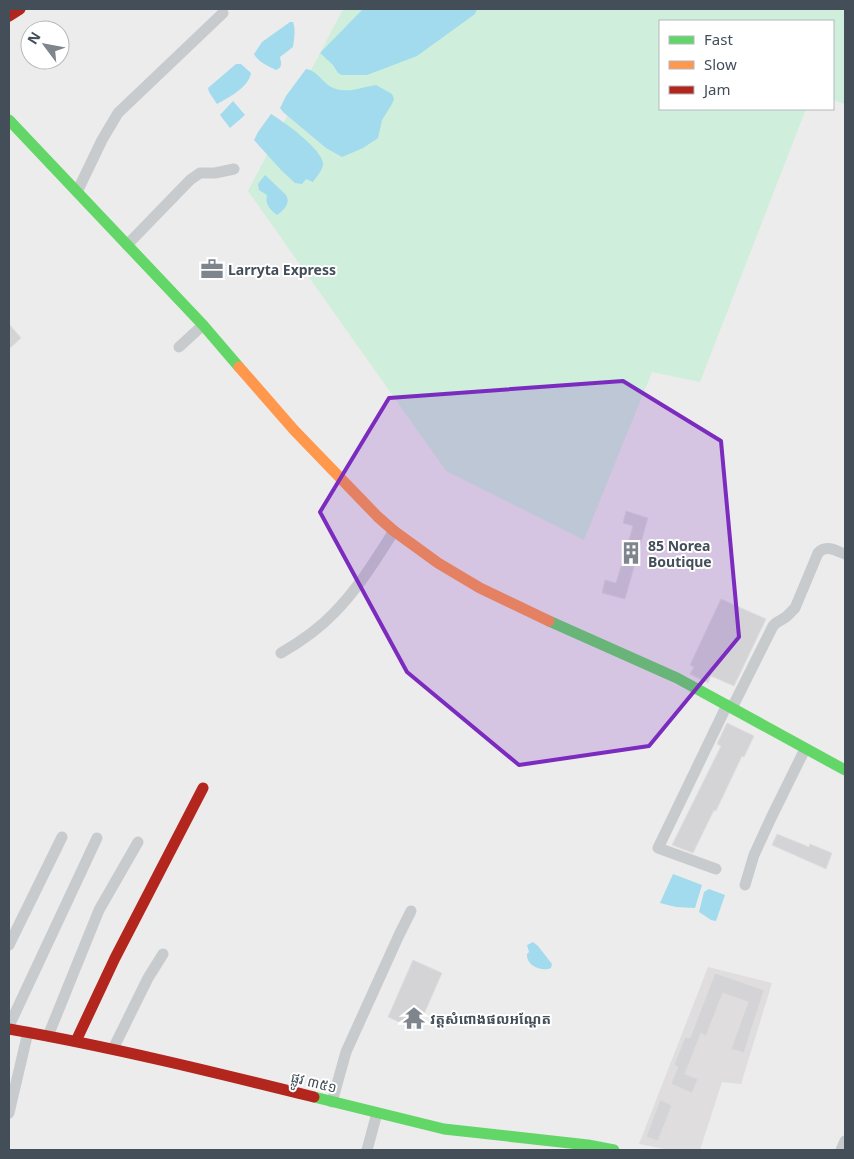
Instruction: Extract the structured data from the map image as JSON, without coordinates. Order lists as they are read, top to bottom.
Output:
{
  "streets": {
    "street": ["ផ្លូវ ៣៥១"]
  },
  "places": {
    "office": ["Larryta Express"],
    "building": ["85 Norea Boutique"],
    "temple": ["វត្តសំពោងផលអណ្តែត"]
  },
  "legend": ["Fast", "Slow", "Jam"],
  "north": "top left"
}
